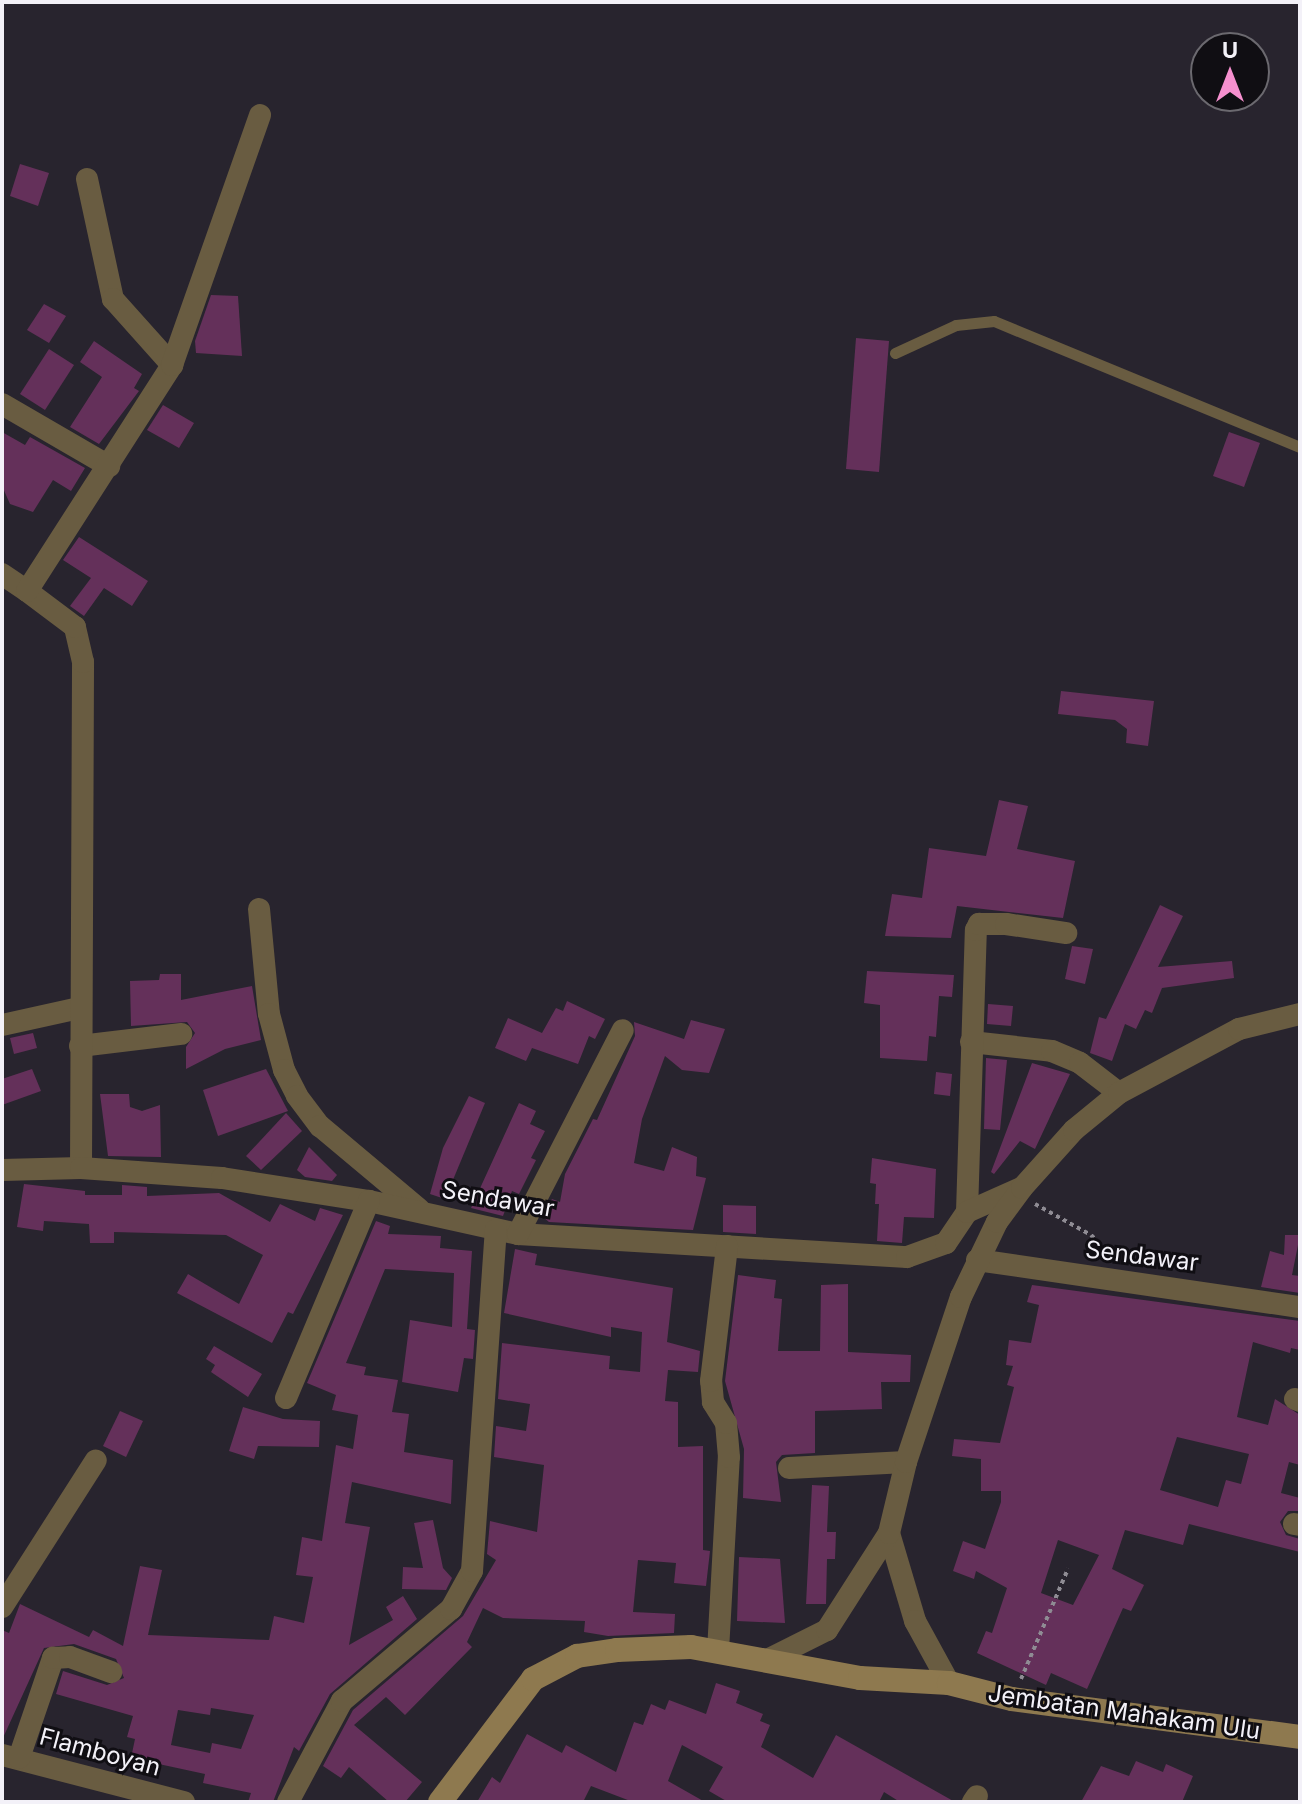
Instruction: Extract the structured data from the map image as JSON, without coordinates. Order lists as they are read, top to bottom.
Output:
{
  "streets": {
    "main road": ["Jembatan Mahakam Ulu"],
    "street": ["Sendawar", "Flamboyan"]
  },
  "north": "top"
}
